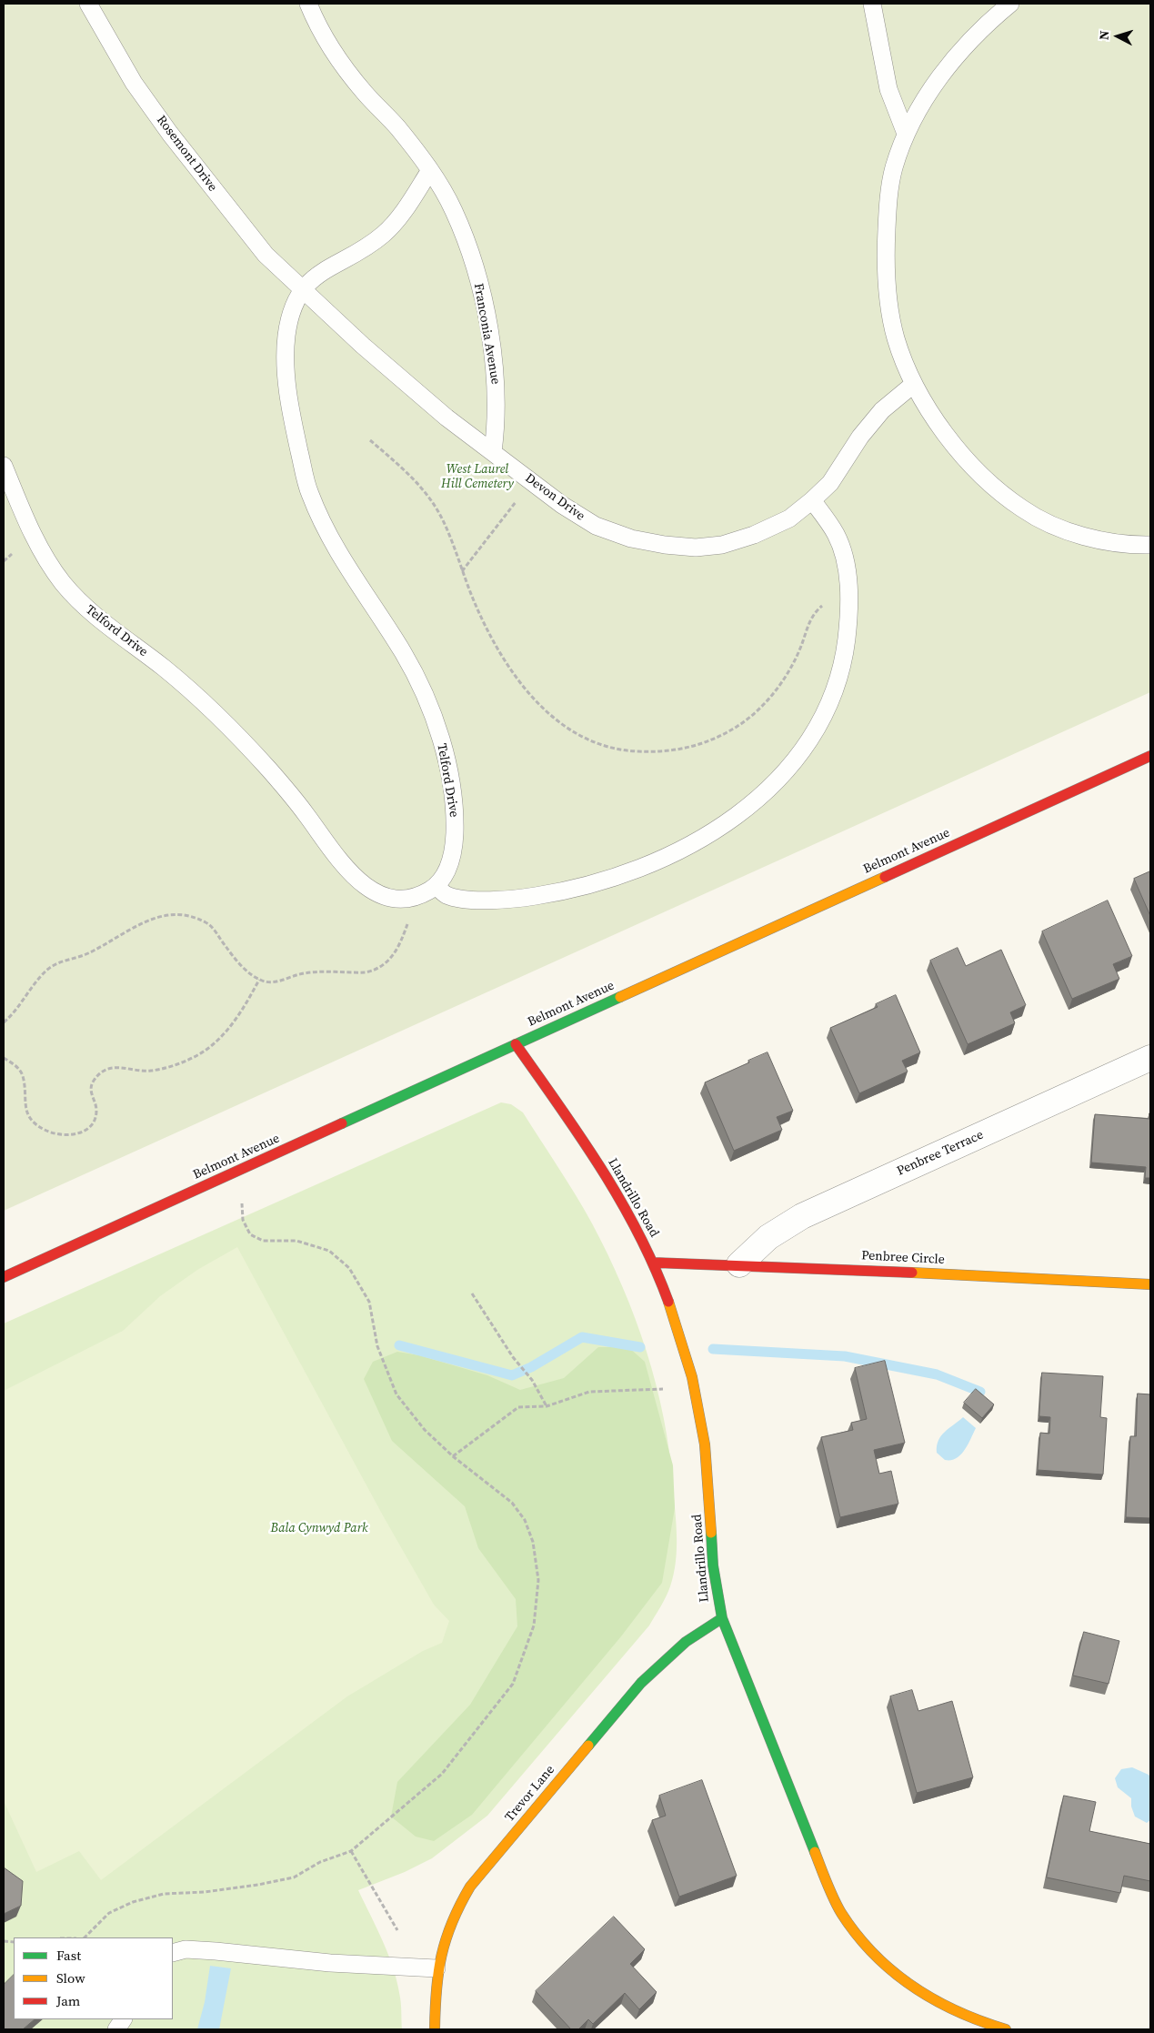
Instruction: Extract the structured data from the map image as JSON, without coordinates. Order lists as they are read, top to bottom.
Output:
{
  "streets": {
    "street": [
      "Belmont Avenue",
      "Penbree Terrace",
      "Llandrillo Road",
      "Penbree Circle",
      "Trevor Lane"
    ],
    "lane": [
      "Rosemont Drive",
      "Franconia Avenue",
      "Devon Drive",
      "Telford Drive"
    ]
  },
  "crossings": [
    ["Rosemont Drive", "Devon Drive"],
    ["Rosemont Drive", "Telford Drive"],
    ["Franconia Avenue", "Devon Drive"],
    ["Devon Drive", "Telford Drive"],
    ["Belmont Avenue", "Llandrillo Road"],
    ["Penbree Terrace", "Penbree Circle"],
    ["Llandrillo Road", "Penbree Circle"],
    ["Llandrillo Road", "Trevor Lane"]
  ],
  "parks": ["West Laurel Hill Cemetery", "Bala Cynwyd Park"],
  "legend": ["Fast", "Slow", "Jam"],
  "north": "left"
}
